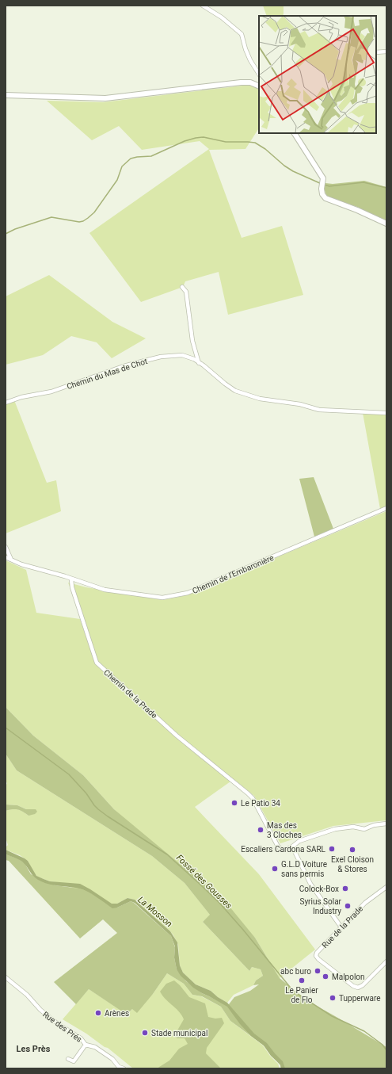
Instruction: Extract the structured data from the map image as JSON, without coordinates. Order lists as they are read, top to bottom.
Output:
{
  "streets": {
    "street": [
      "Chemin du Mas de Chot",
      "Chemin de l'Embaronière",
      "Chemin de la Prade",
      "Rue de la Prade",
      "Rue des Prés"
    ]
  },
  "crossings": [
    ["Chemin de l'Embaronière", "Chemin de la Prade"]
  ],
  "districts": ["Les Près"],
  "water": ["Fossé des Gousses", "La Mosson"],
  "places": [
    "Le Patio 34",
    "Mas des 3 Cloches",
    "Escaliers Cardona SARL",
    "Exel Cloison & Stores",
    "G.L.D Voiture sans permis",
    "Colock-Box",
    "Syrius Solar Industry",
    "abc buro",
    "Malpolon",
    "Le Panier de Flo",
    "Tupperware",
    "Arènes",
    "Stade municipal"
  ]
}
